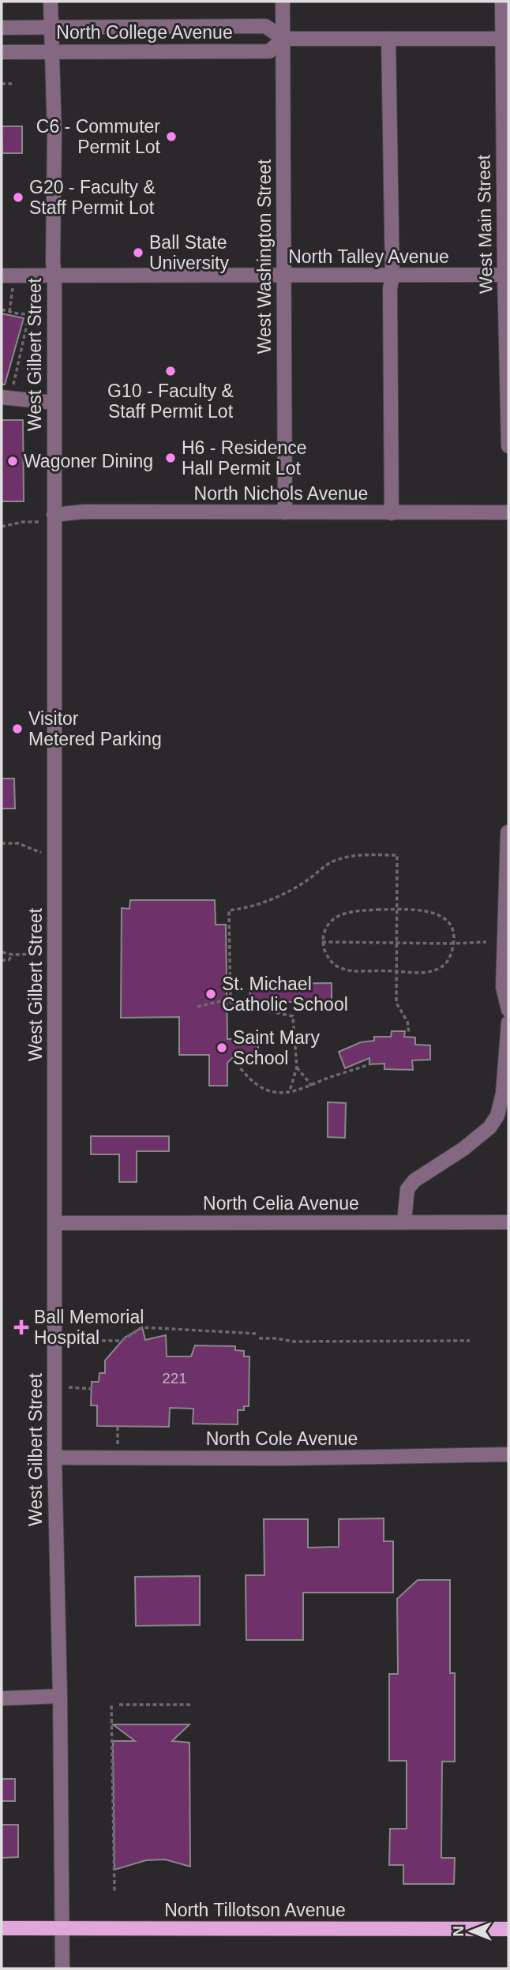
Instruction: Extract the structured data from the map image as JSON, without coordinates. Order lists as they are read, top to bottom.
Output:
{
  "streets": {
    "main road": ["North Tillotson Avenue"],
    "street": [
      "North College Avenue",
      "West Main Street",
      "West Washington Street",
      "North Talley Avenue",
      "West Gilbert Street",
      "North Nichols Avenue",
      "North Celia Avenue",
      "North Cole Avenue"
    ]
  },
  "crossings": [
    ["North College Avenue", "West Main Street"],
    ["North College Avenue", "West Washington Street"],
    ["North College Avenue", "West Gilbert Street"],
    ["West Main Street", "North Talley Avenue"],
    ["West Washington Street", "North Talley Avenue"],
    ["West Washington Street", "North Nichols Avenue"],
    ["North Talley Avenue", "West Gilbert Street"],
    ["West Gilbert Street", "North Nichols Avenue"],
    ["West Gilbert Street", "North Celia Avenue"],
    ["West Gilbert Street", "North Cole Avenue"],
    ["West Gilbert Street", "North Tillotson Avenue"]
  ],
  "places": {
    "other": [
      "C6 - Commuter Permit Lot",
      "G20 - Faculty & Staff Permit Lot",
      "Ball State University",
      "G10 - Faculty & Staff Permit Lot",
      "H6 - Residence Hall Permit Lot",
      "Wagoner Dining",
      "Visitor Metered Parking",
      "St. Michael Catholic School",
      "Saint Mary School"
    ],
    "health": ["Ball Memorial Hospital"]
  },
  "house_numbers": ["221"],
  "north": "left"
}
